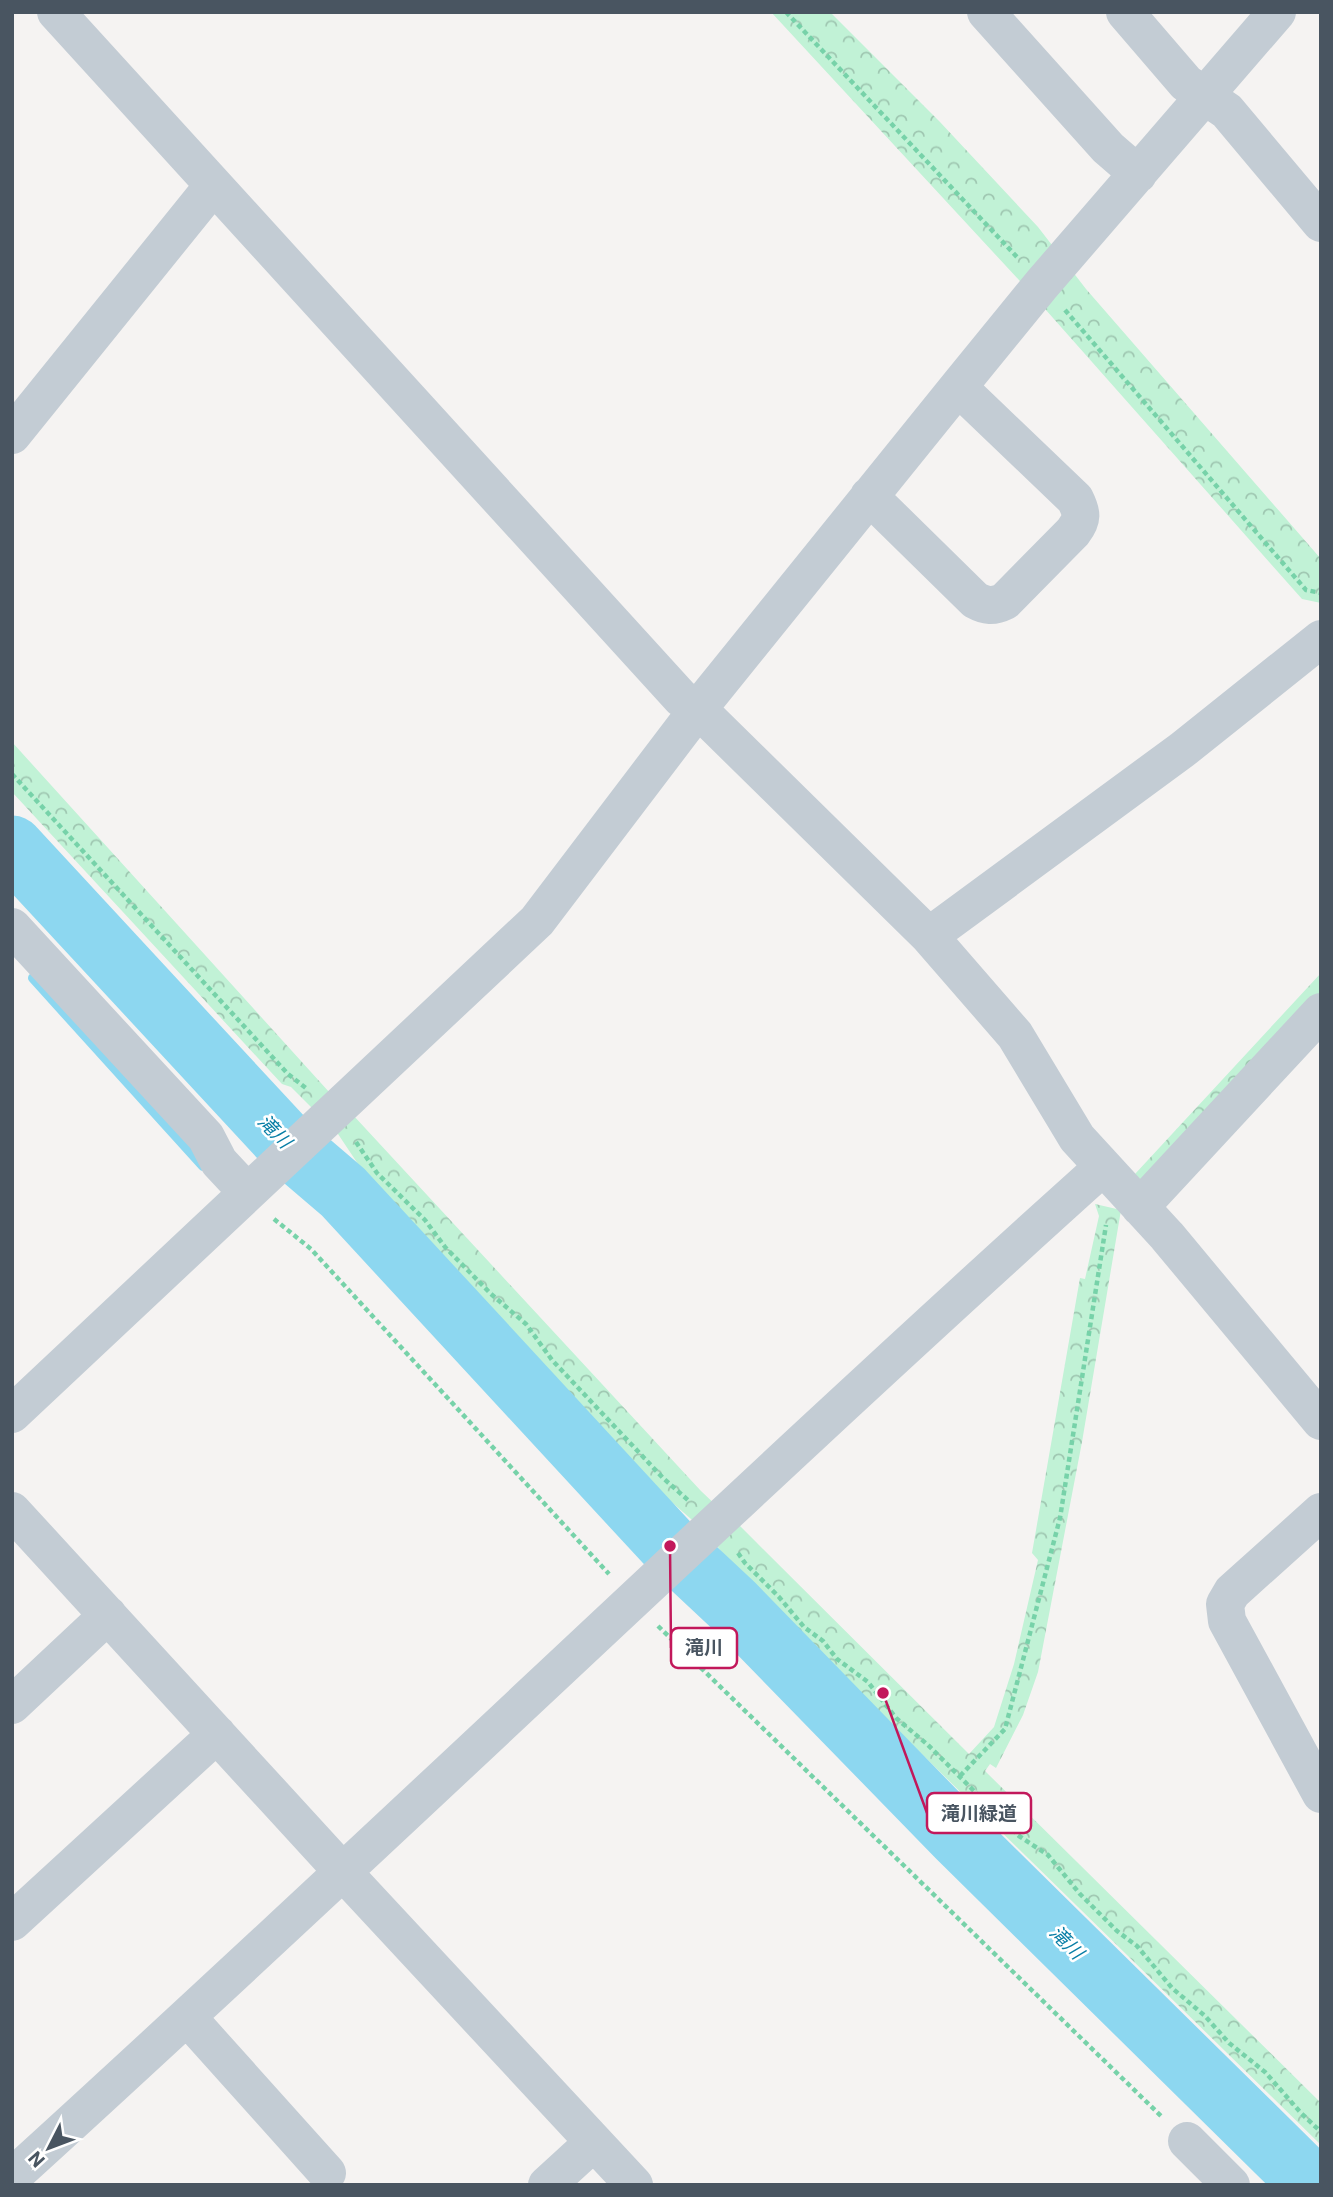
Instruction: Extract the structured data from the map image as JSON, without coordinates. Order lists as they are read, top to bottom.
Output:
{
  "water": ["滝川"],
  "places": ["滝川", "滝川緑道"],
  "north": "bottom left"
}
